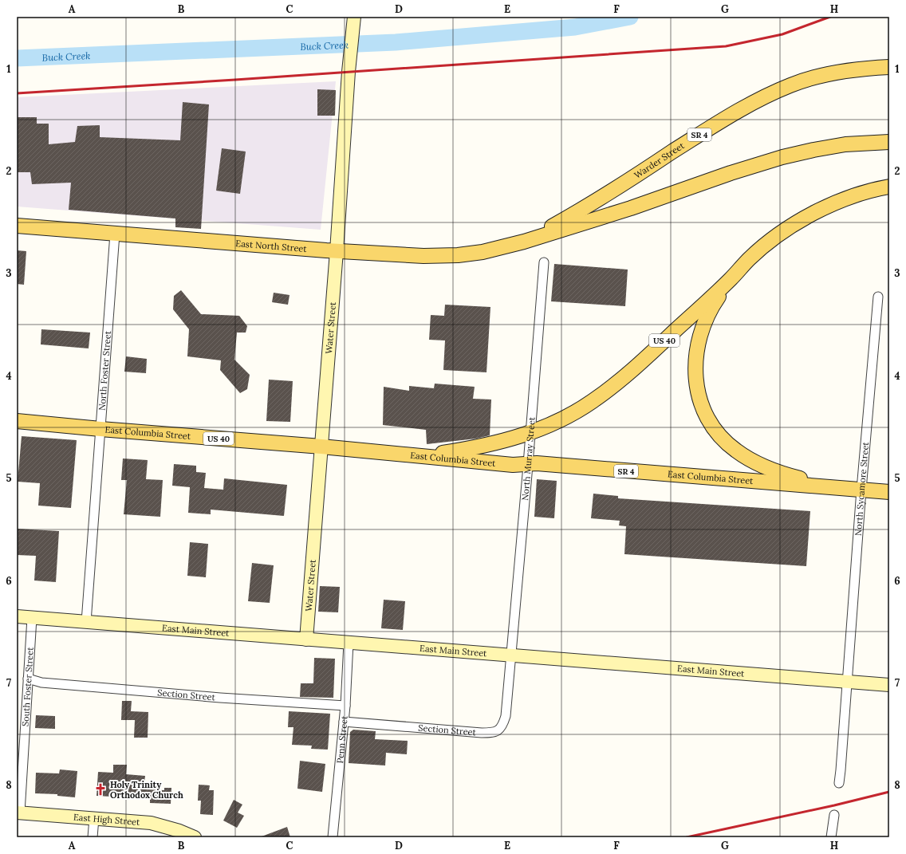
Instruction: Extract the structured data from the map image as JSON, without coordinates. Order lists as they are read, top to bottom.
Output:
{
  "streets": {
    "main road": [
      "SR 4",
      "Warder Street",
      "East North Street",
      "Water Street",
      "US 40",
      "East Columbia Street",
      "East Main Street",
      "East High Street"
    ],
    "street": [
      "North Foster Street",
      "North Murray Street",
      "North Sycamore Street",
      "South Foster Street",
      "Section Street",
      "Penn Street"
    ]
  },
  "crossings": [
    ["Warder Street", "East North Street"],
    ["East North Street", "Water Street"],
    ["East North Street", "North Foster Street"],
    ["Water Street", "East Columbia Street"],
    ["Water Street", "East Main Street"],
    ["US 40", "East Columbia Street"],
    ["US 40", "North Murray Street"],
    ["North Foster Street", "East Columbia Street"],
    ["North Foster Street", "East Main Street"],
    ["East Columbia Street", "North Murray Street"],
    ["East Columbia Street", "North Sycamore Street"],
    ["North Murray Street", "East Main Street"],
    ["North Murray Street", "Section Street"],
    ["North Sycamore Street", "East Main Street"],
    ["East Main Street", "South Foster Street"],
    ["East Main Street", "Penn Street"],
    ["South Foster Street", "Section Street"],
    ["South Foster Street", "East High Street"],
    ["Section Street", "Penn Street"]
  ],
  "water": ["Buck Creek"],
  "places": {
    "church": ["Holy Trinity Orthodox Church"]
  },
  "grid": {
    "columns": [
      "A",
      "B",
      "C",
      "D",
      "E",
      "F",
      "G",
      "H"
    ],
    "rows": [
      "1",
      "2",
      "3",
      "4",
      "5",
      "6",
      "7",
      "8"
    ]
  }
}
